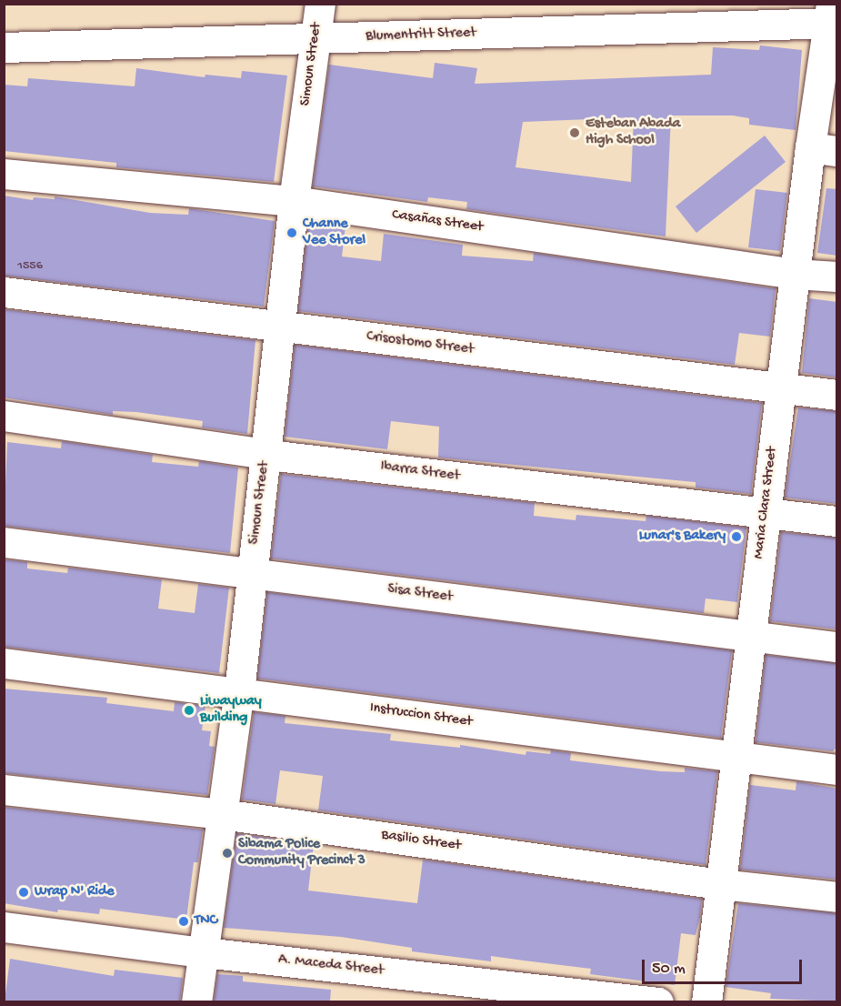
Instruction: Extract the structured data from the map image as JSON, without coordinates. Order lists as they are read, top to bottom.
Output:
{
  "streets": {
    "street": [
      "Blumentritt Street",
      "Simoun Street",
      "Casañas Street",
      "Crisostomo Street",
      "Ibarra Street",
      "Maria Clara Street",
      "Sisa Street",
      "Instruccion Street",
      "Basilio Street",
      "A. Maceda Street"
    ]
  },
  "crossings": [
    ["Blumentritt Street", "Simoun Street"],
    ["Blumentritt Street", "Maria Clara Street"],
    ["Simoun Street", "Casañas Street"],
    ["Simoun Street", "Crisostomo Street"],
    ["Simoun Street", "Ibarra Street"],
    ["Simoun Street", "Sisa Street"],
    ["Simoun Street", "Instruccion Street"],
    ["Simoun Street", "Basilio Street"],
    ["Simoun Street", "A. Maceda Street"],
    ["Casañas Street", "Maria Clara Street"],
    ["Crisostomo Street", "Maria Clara Street"],
    ["Ibarra Street", "Maria Clara Street"],
    ["Maria Clara Street", "Sisa Street"],
    ["Maria Clara Street", "Instruccion Street"],
    ["Maria Clara Street", "Basilio Street"]
  ],
  "places": [
    "Esteban Abada High School",
    "Channe Vee Storel",
    "Lunar's Bakery",
    "Liwayway Building",
    "Sibama Police Community Precinct 3",
    "Wrap N' Ride",
    "TNC"
  ],
  "house_numbers": ["1556"],
  "scale_bar": "50 m"
}
